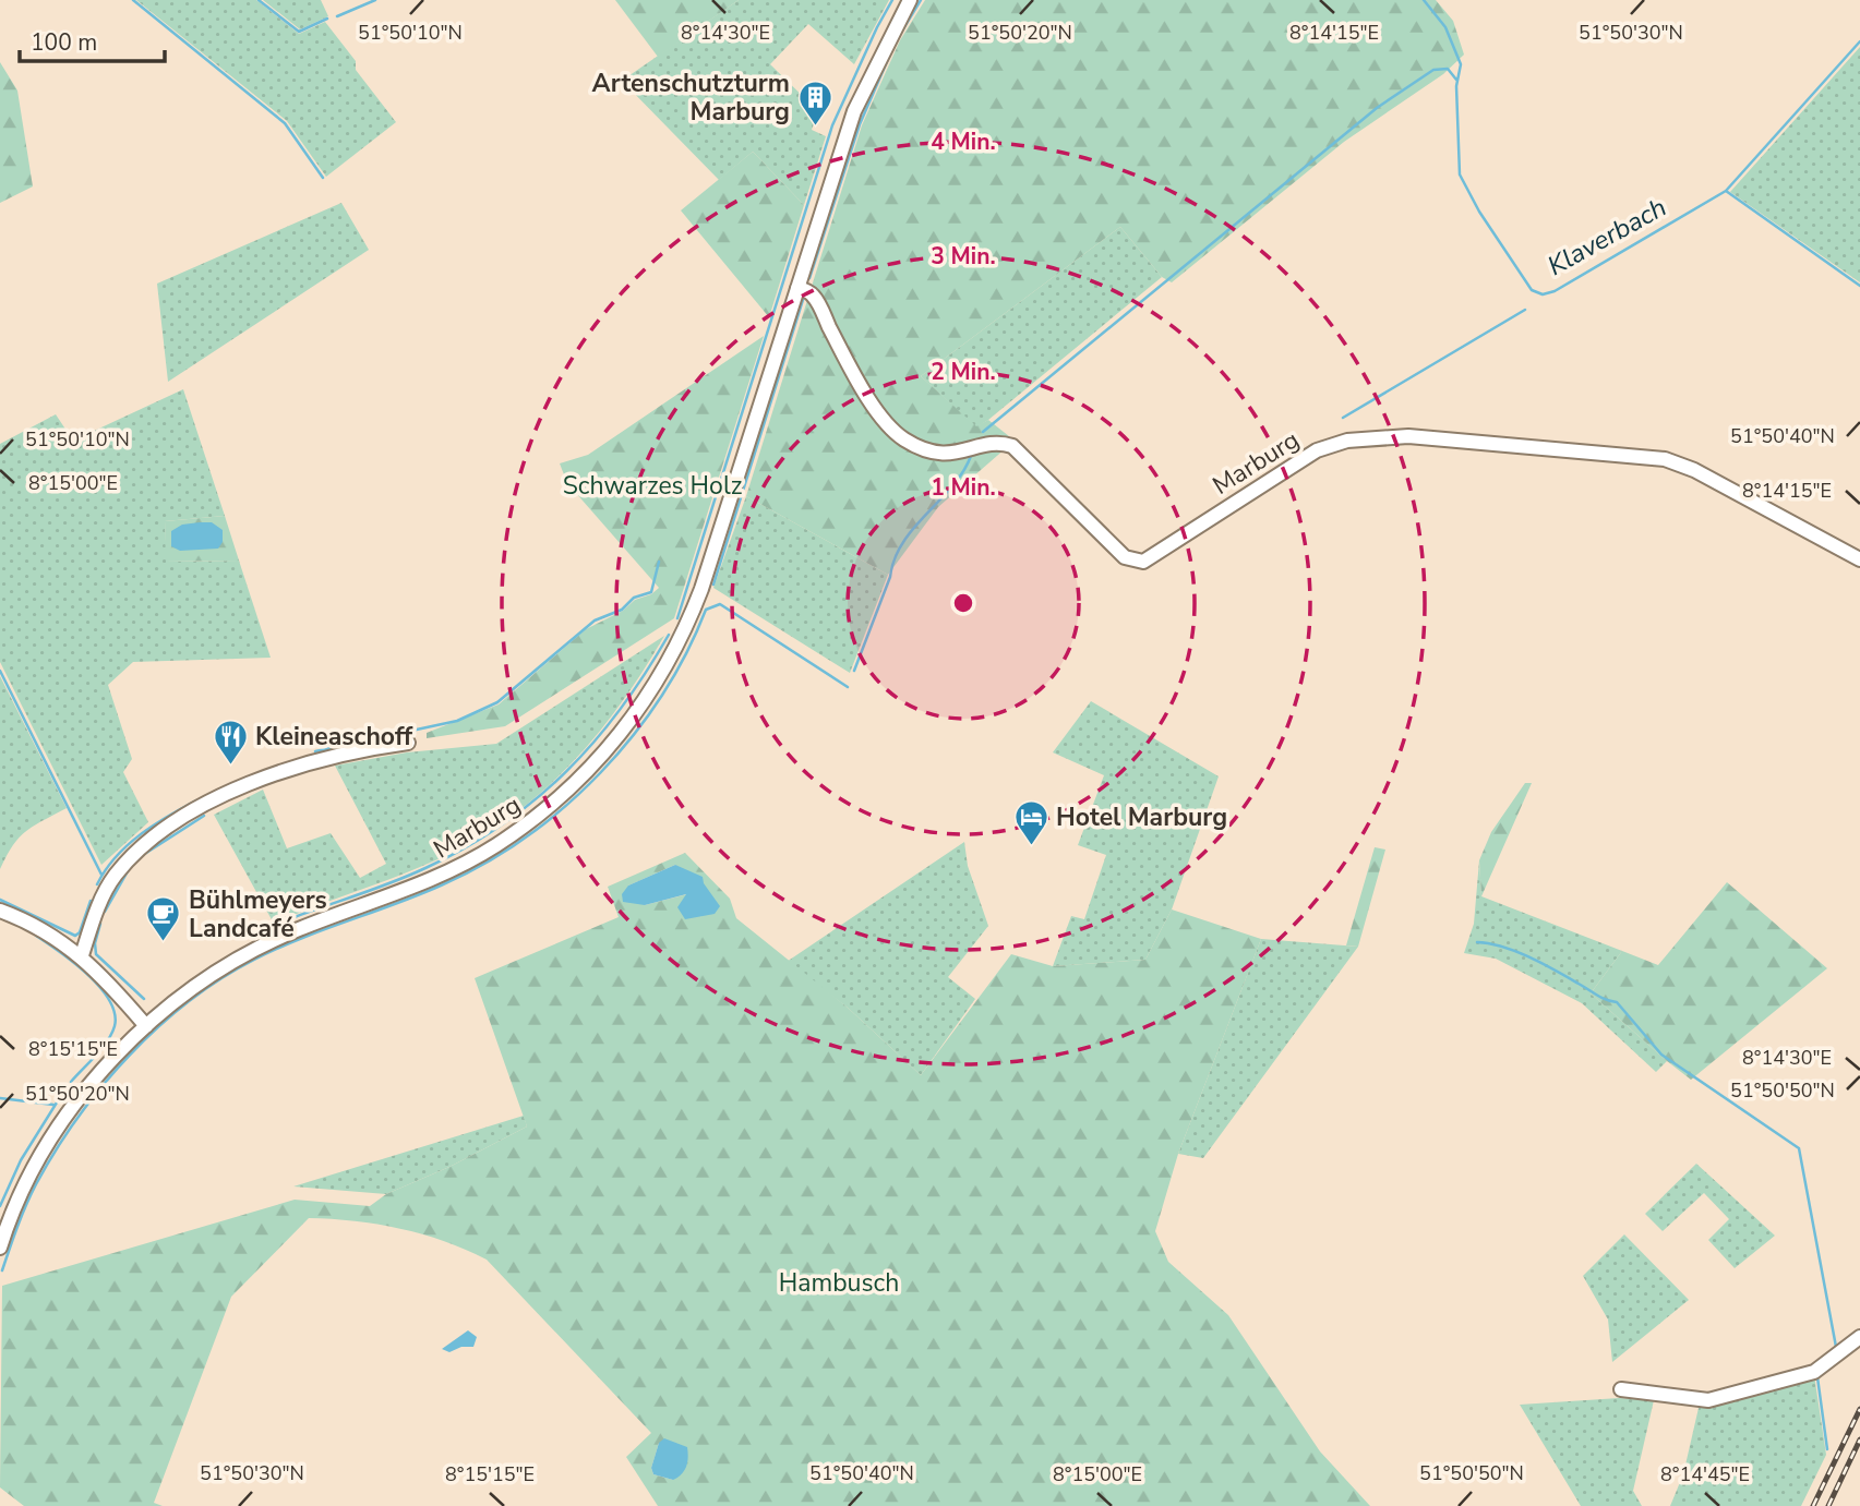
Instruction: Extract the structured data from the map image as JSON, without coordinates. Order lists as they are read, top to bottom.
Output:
{
  "streets": {
    "street": ["Marburg"]
  },
  "water": ["Klaverbach"],
  "parks": ["Schwarzes Holz", "Hambusch"],
  "places": {
    "building": ["Artenschutzturm Marburg"],
    "restaurant": ["Kleineaschoff"],
    "hotel": ["Hotel Marburg"],
    "cafe": ["Bühlmeyers Landcafé"]
  },
  "scale_bar": "100 m",
  "coordinates": [
    "8°14'30\"E",
    "8°14'15\"E",
    "51°50'10\"N",
    "51°50'20\"N",
    "51°50'30\"N",
    "51°50'40\"N",
    "8°15'00\"E",
    "8°15'15\"E",
    "51°50'50\"N",
    "8°14'45\"E"
  ],
  "rings": [
    "4 Min.",
    "3 Min.",
    "2 Min.",
    "1 Min."
  ]
}
